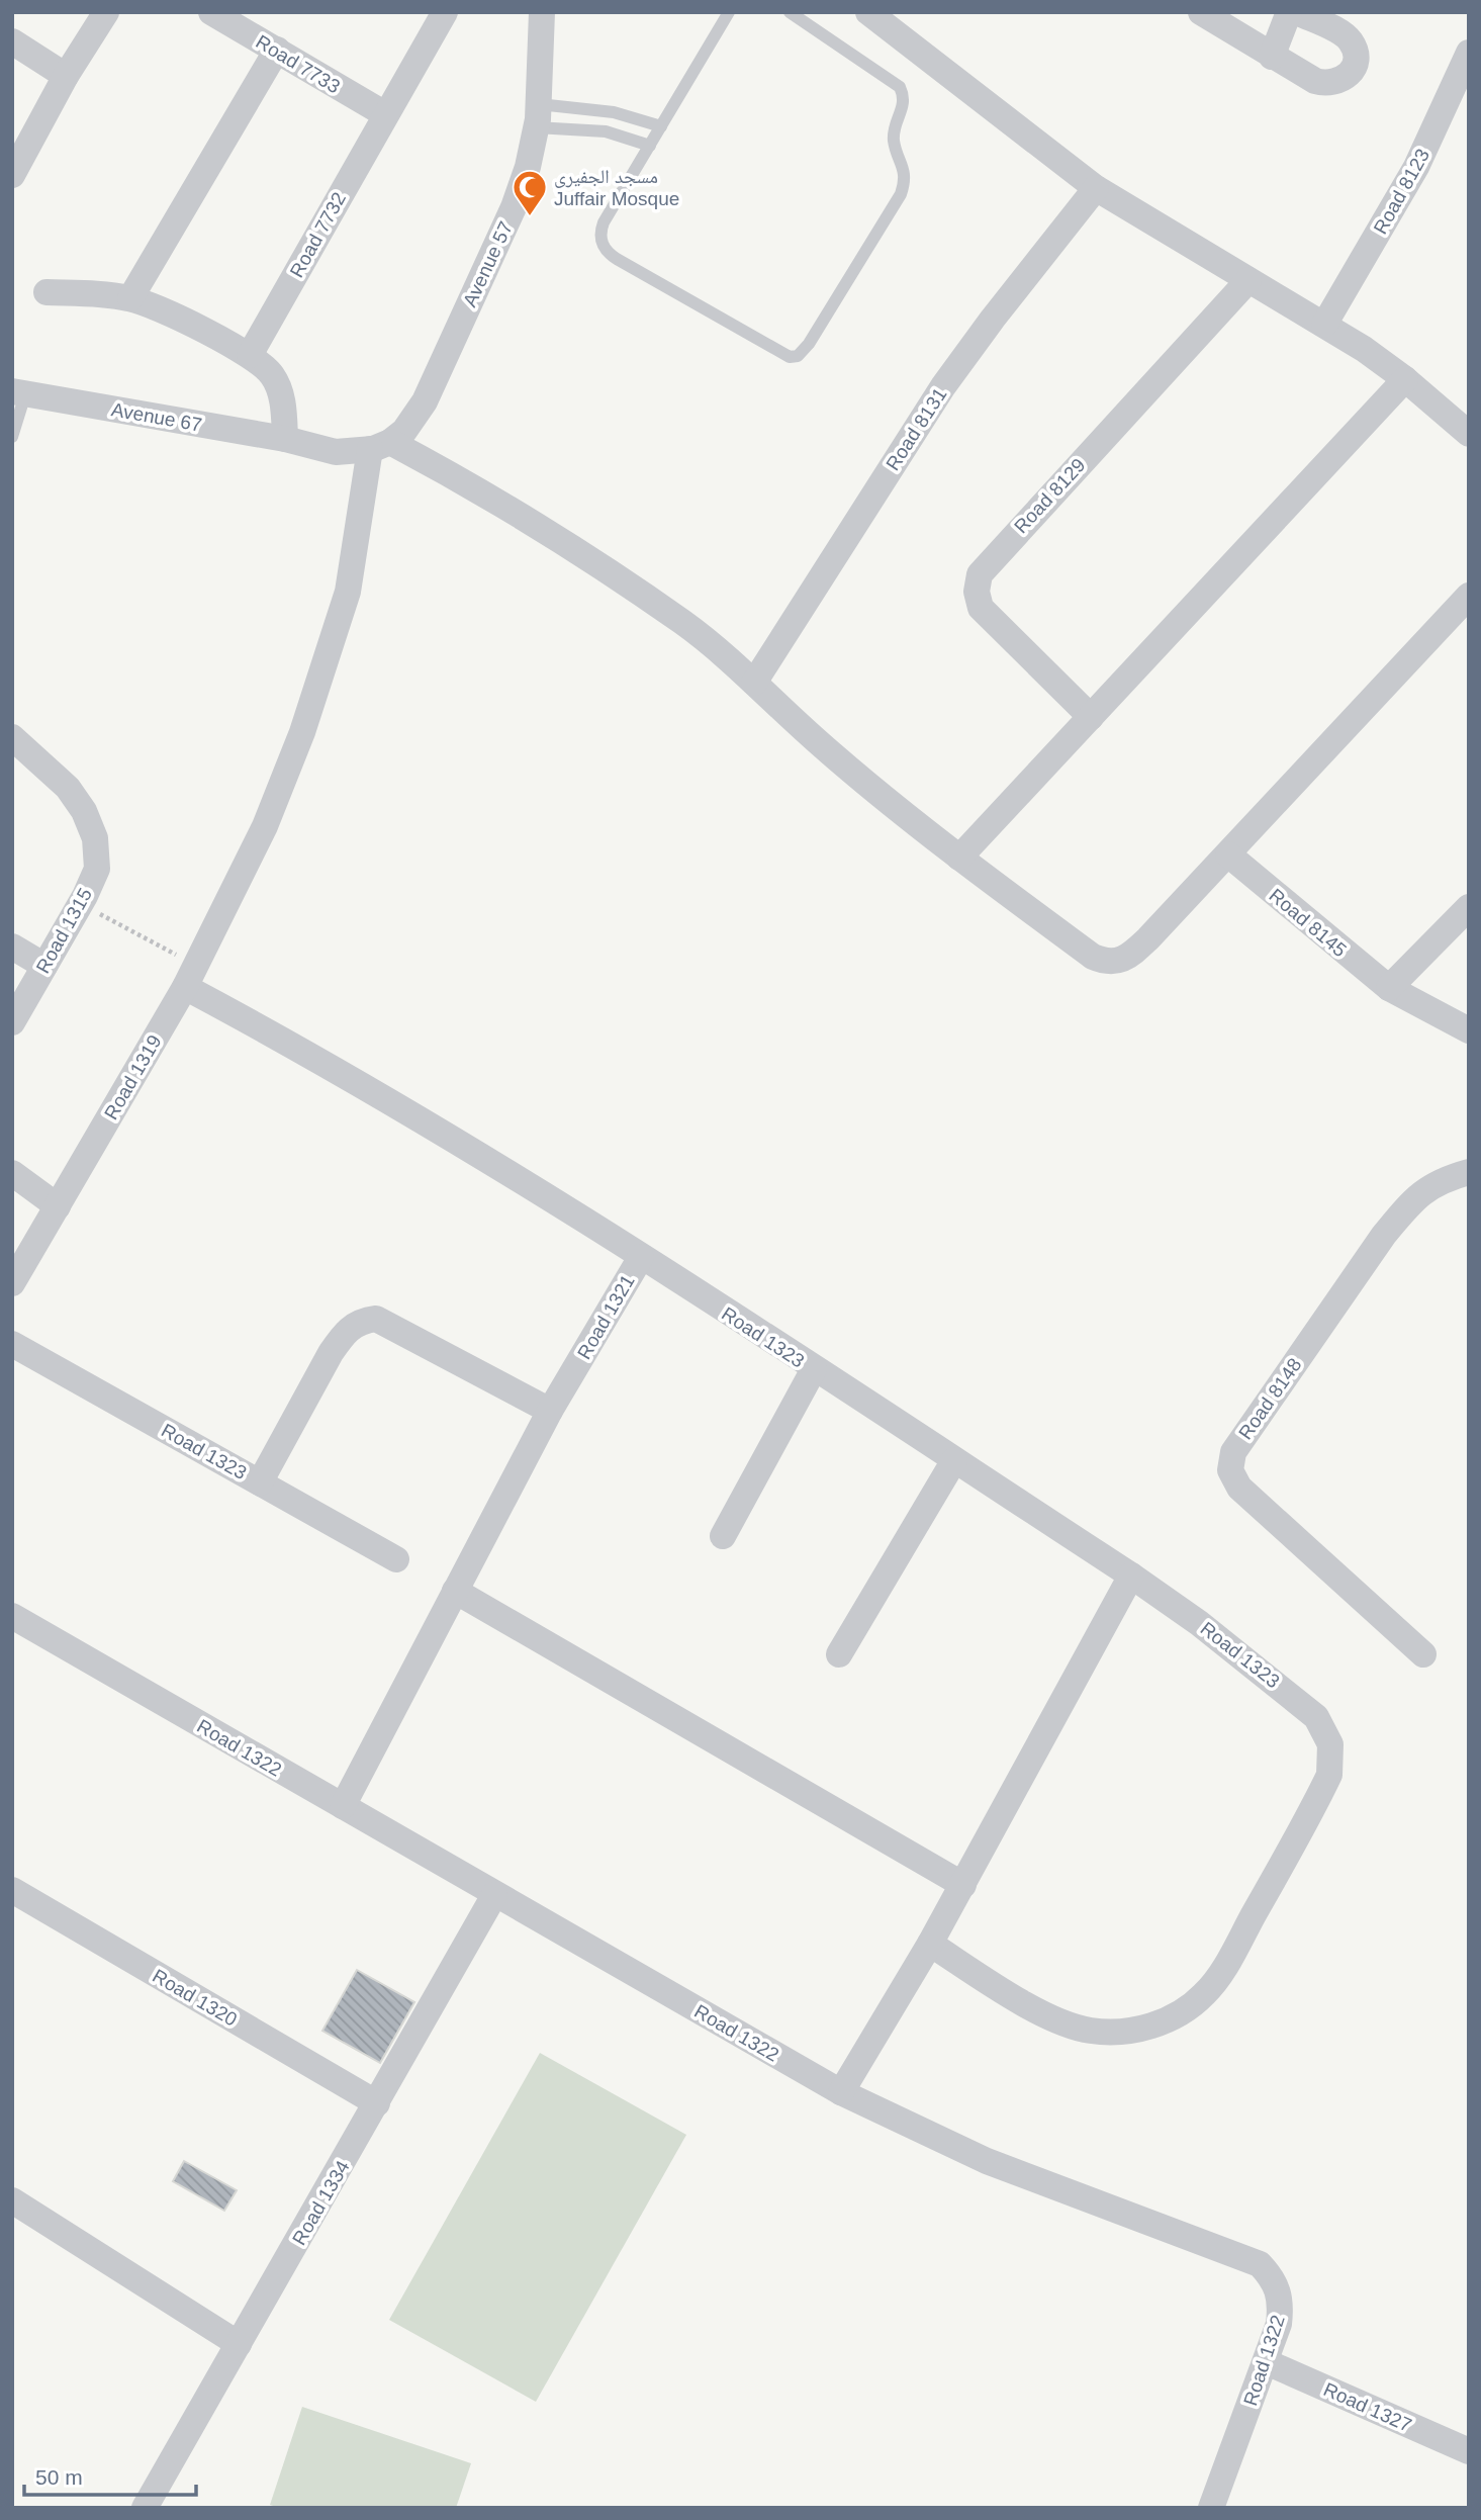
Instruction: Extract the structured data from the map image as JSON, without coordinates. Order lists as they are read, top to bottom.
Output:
{
  "streets": {
    "street": [
      "Road 7733",
      "Road 8123",
      "Road 7732",
      "Avenue 57",
      "Avenue 67",
      "Road 8131",
      "Road 8129",
      "Road 8145",
      "Road 1315",
      "Road 1319",
      "Road 1321",
      "Road 1323",
      "Road 8148",
      "Road 1322",
      "Road 1320",
      "Road 1334",
      "Road 1327"
    ]
  },
  "crossings": [
    ["Road 7733", "Road 7732"],
    ["Avenue 57", "Avenue 67"],
    ["Avenue 67", "Road 1319"],
    ["Road 1319", "Road 1321"],
    ["Road 1321", "Road 1323"],
    ["Road 1321", "Road 1322"],
    ["Road 1322", "Road 1334"],
    ["Road 1322", "Road 1327"],
    ["Road 1320", "Road 1334"]
  ],
  "places": {
    "mosque": ["مسجد الجفيري Juffair Mosque"]
  },
  "scale_bar": "50 m"
}
